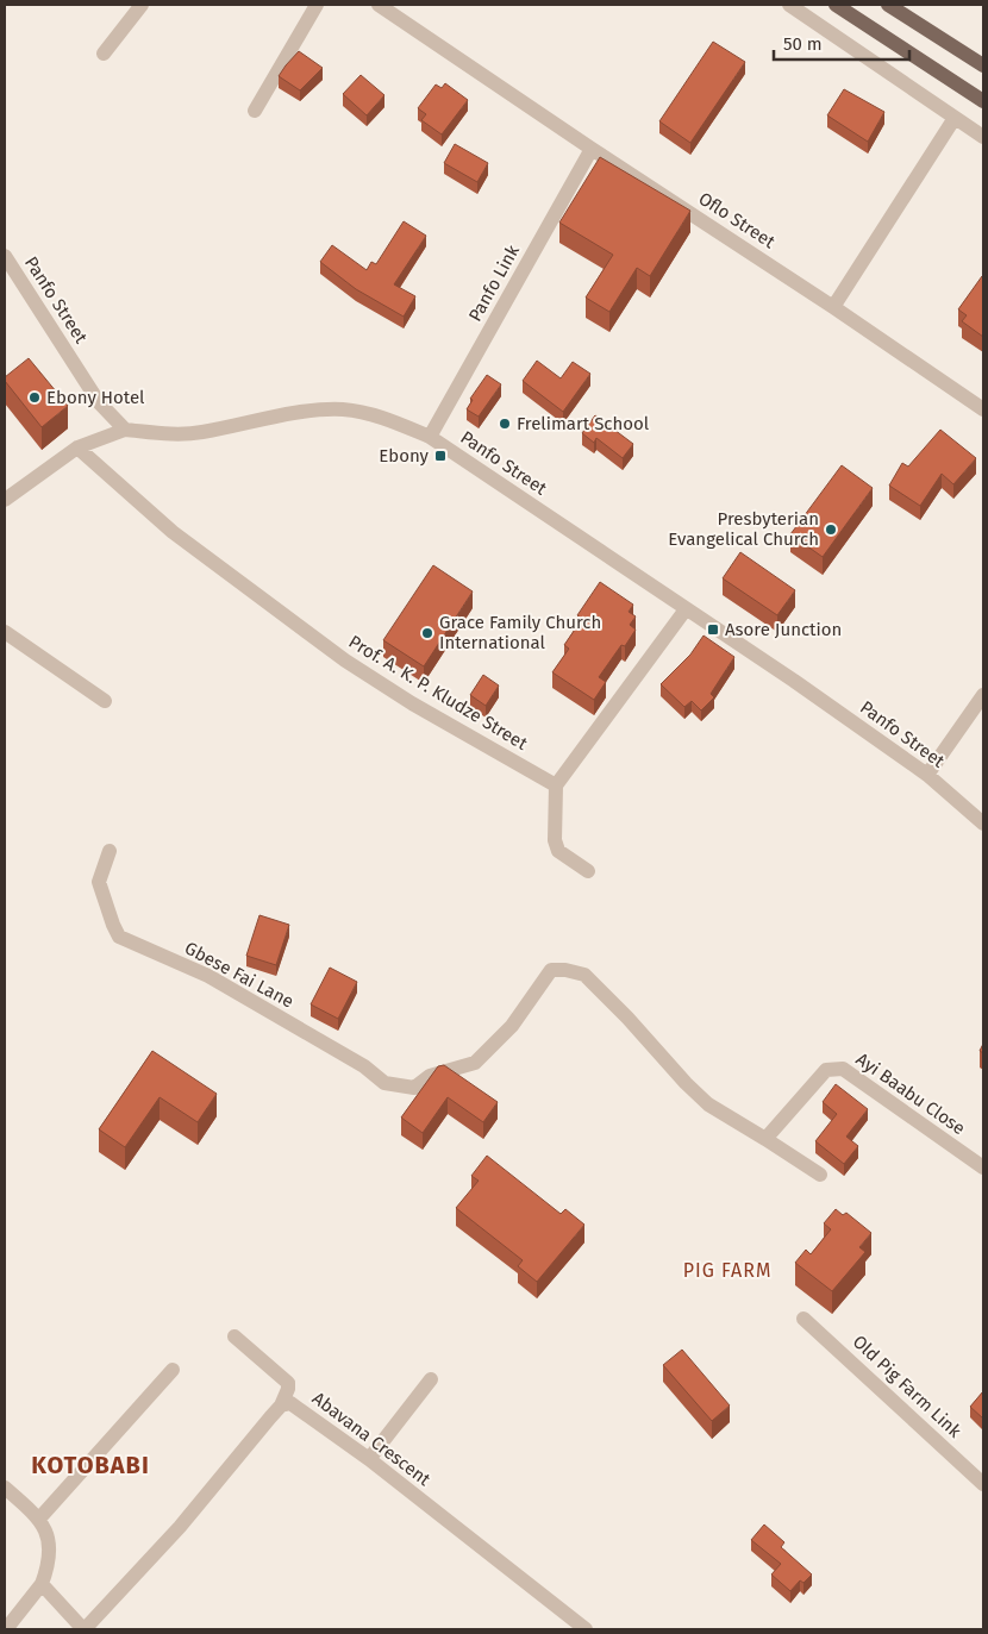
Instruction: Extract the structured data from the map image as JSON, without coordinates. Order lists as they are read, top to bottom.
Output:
{
  "streets": {
    "street": [
      "Oflo Street",
      "Panfo Link",
      "Panfo Street",
      "Prof. A. K. P. Kludze Street",
      "Gbese Fai Lane",
      "Ayi Baabu Close",
      "Old Pig Farm Link",
      "Abavana Crescent"
    ]
  },
  "crossings": [
    ["Oflo Street", "Panfo Link"],
    ["Panfo Link", "Panfo Street"],
    ["Gbese Fai Lane", "Ayi Baabu Close"]
  ],
  "districts": ["PIG FARM", "KOTOBABI"],
  "places": {
    "other": [
      "Ebony Hotel",
      "Frelimart School",
      "Presbyterian Evangelical Church",
      "Grace Family Church International"
    ],
    "transit": ["Ebony", "Asore Junction"]
  },
  "scale_bar": "50 m"
}
